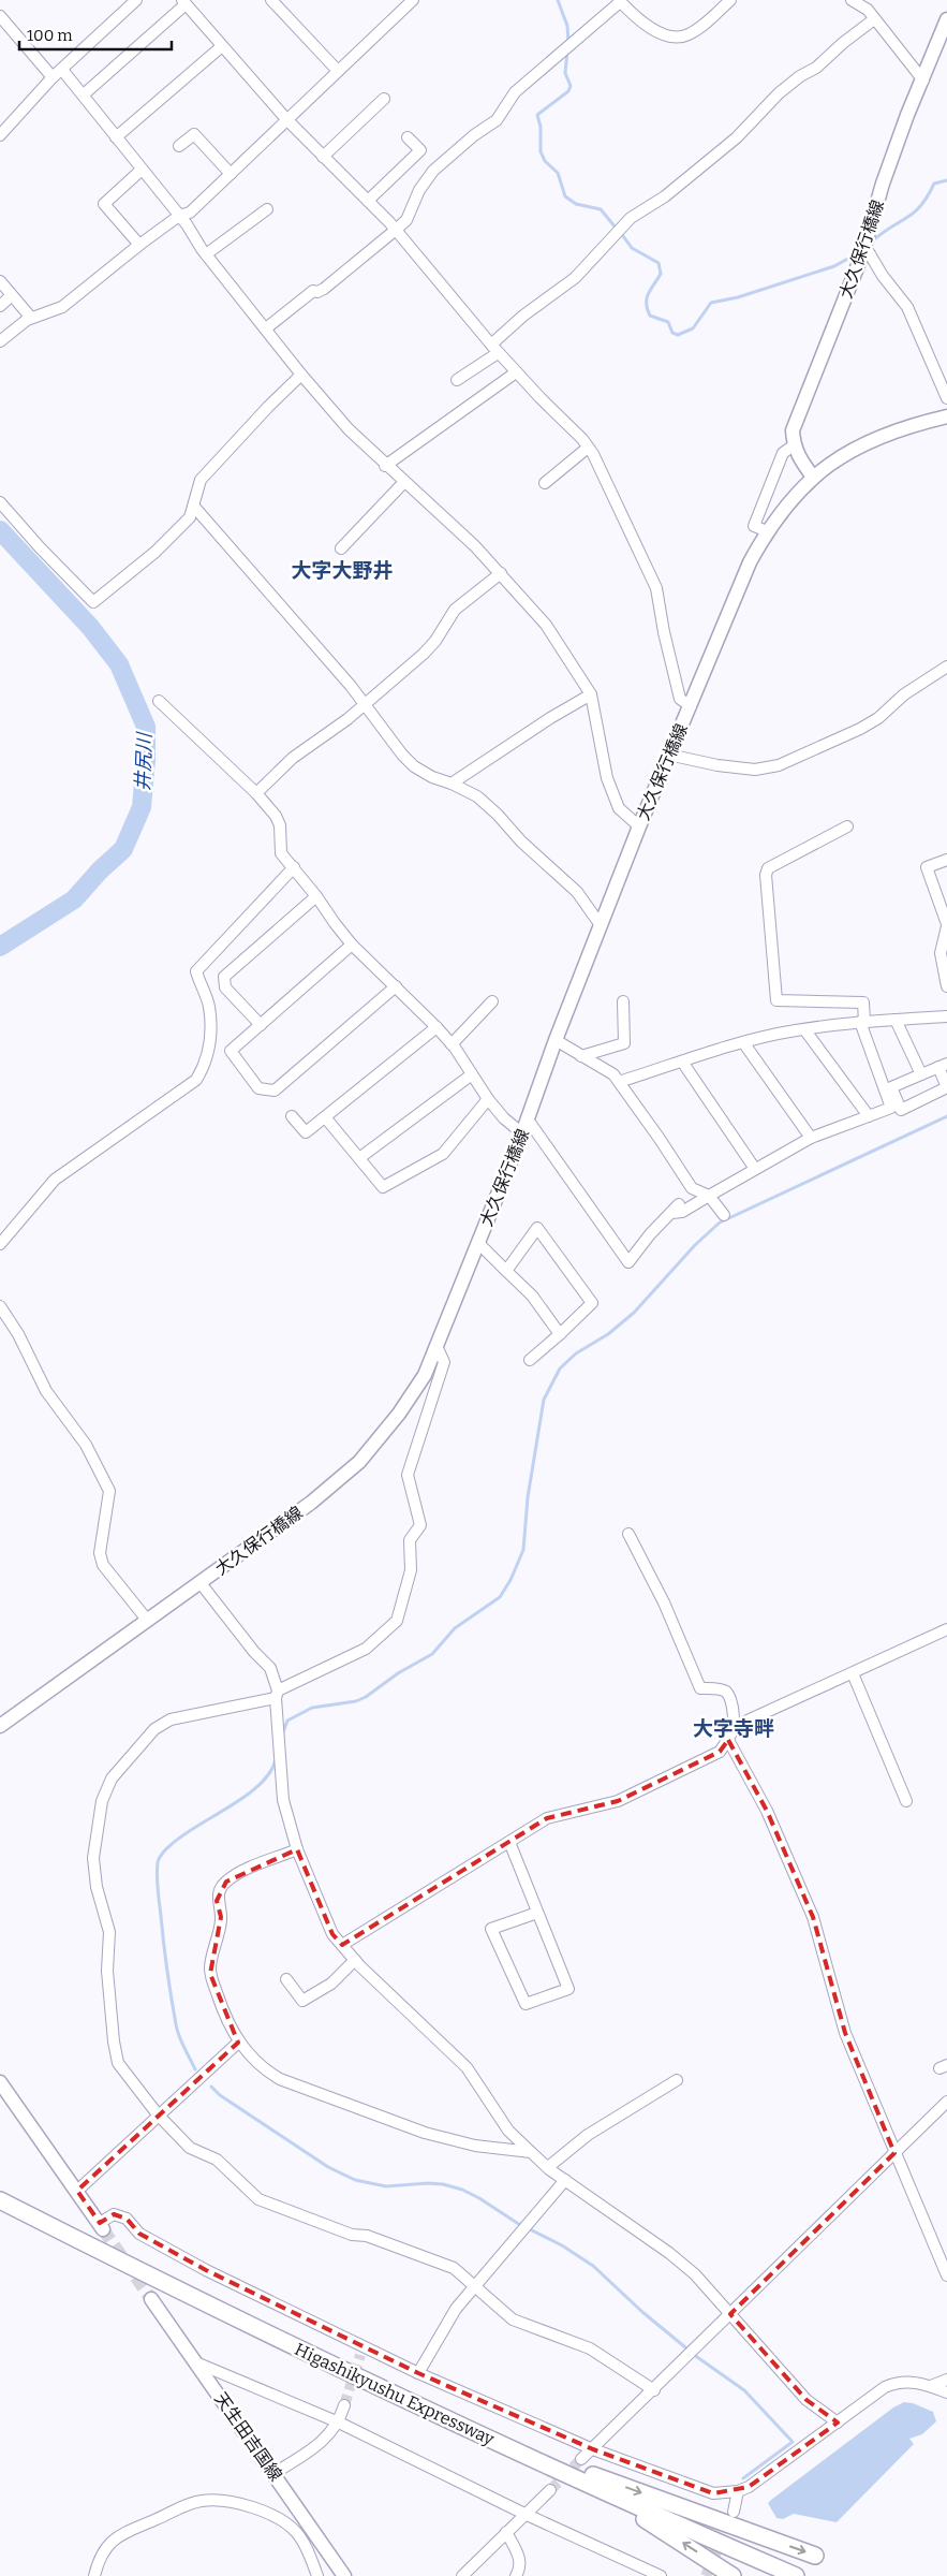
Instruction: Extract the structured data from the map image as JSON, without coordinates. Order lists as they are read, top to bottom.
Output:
{
  "streets": {
    "highway": ["Higashikyushu Expressway"],
    "main road": ["大久保行橋線", "天生田吉国線"]
  },
  "districts": ["大字大野井", "大字寺畔"],
  "water": ["井尻川"],
  "scale_bar": "100 m"
}
